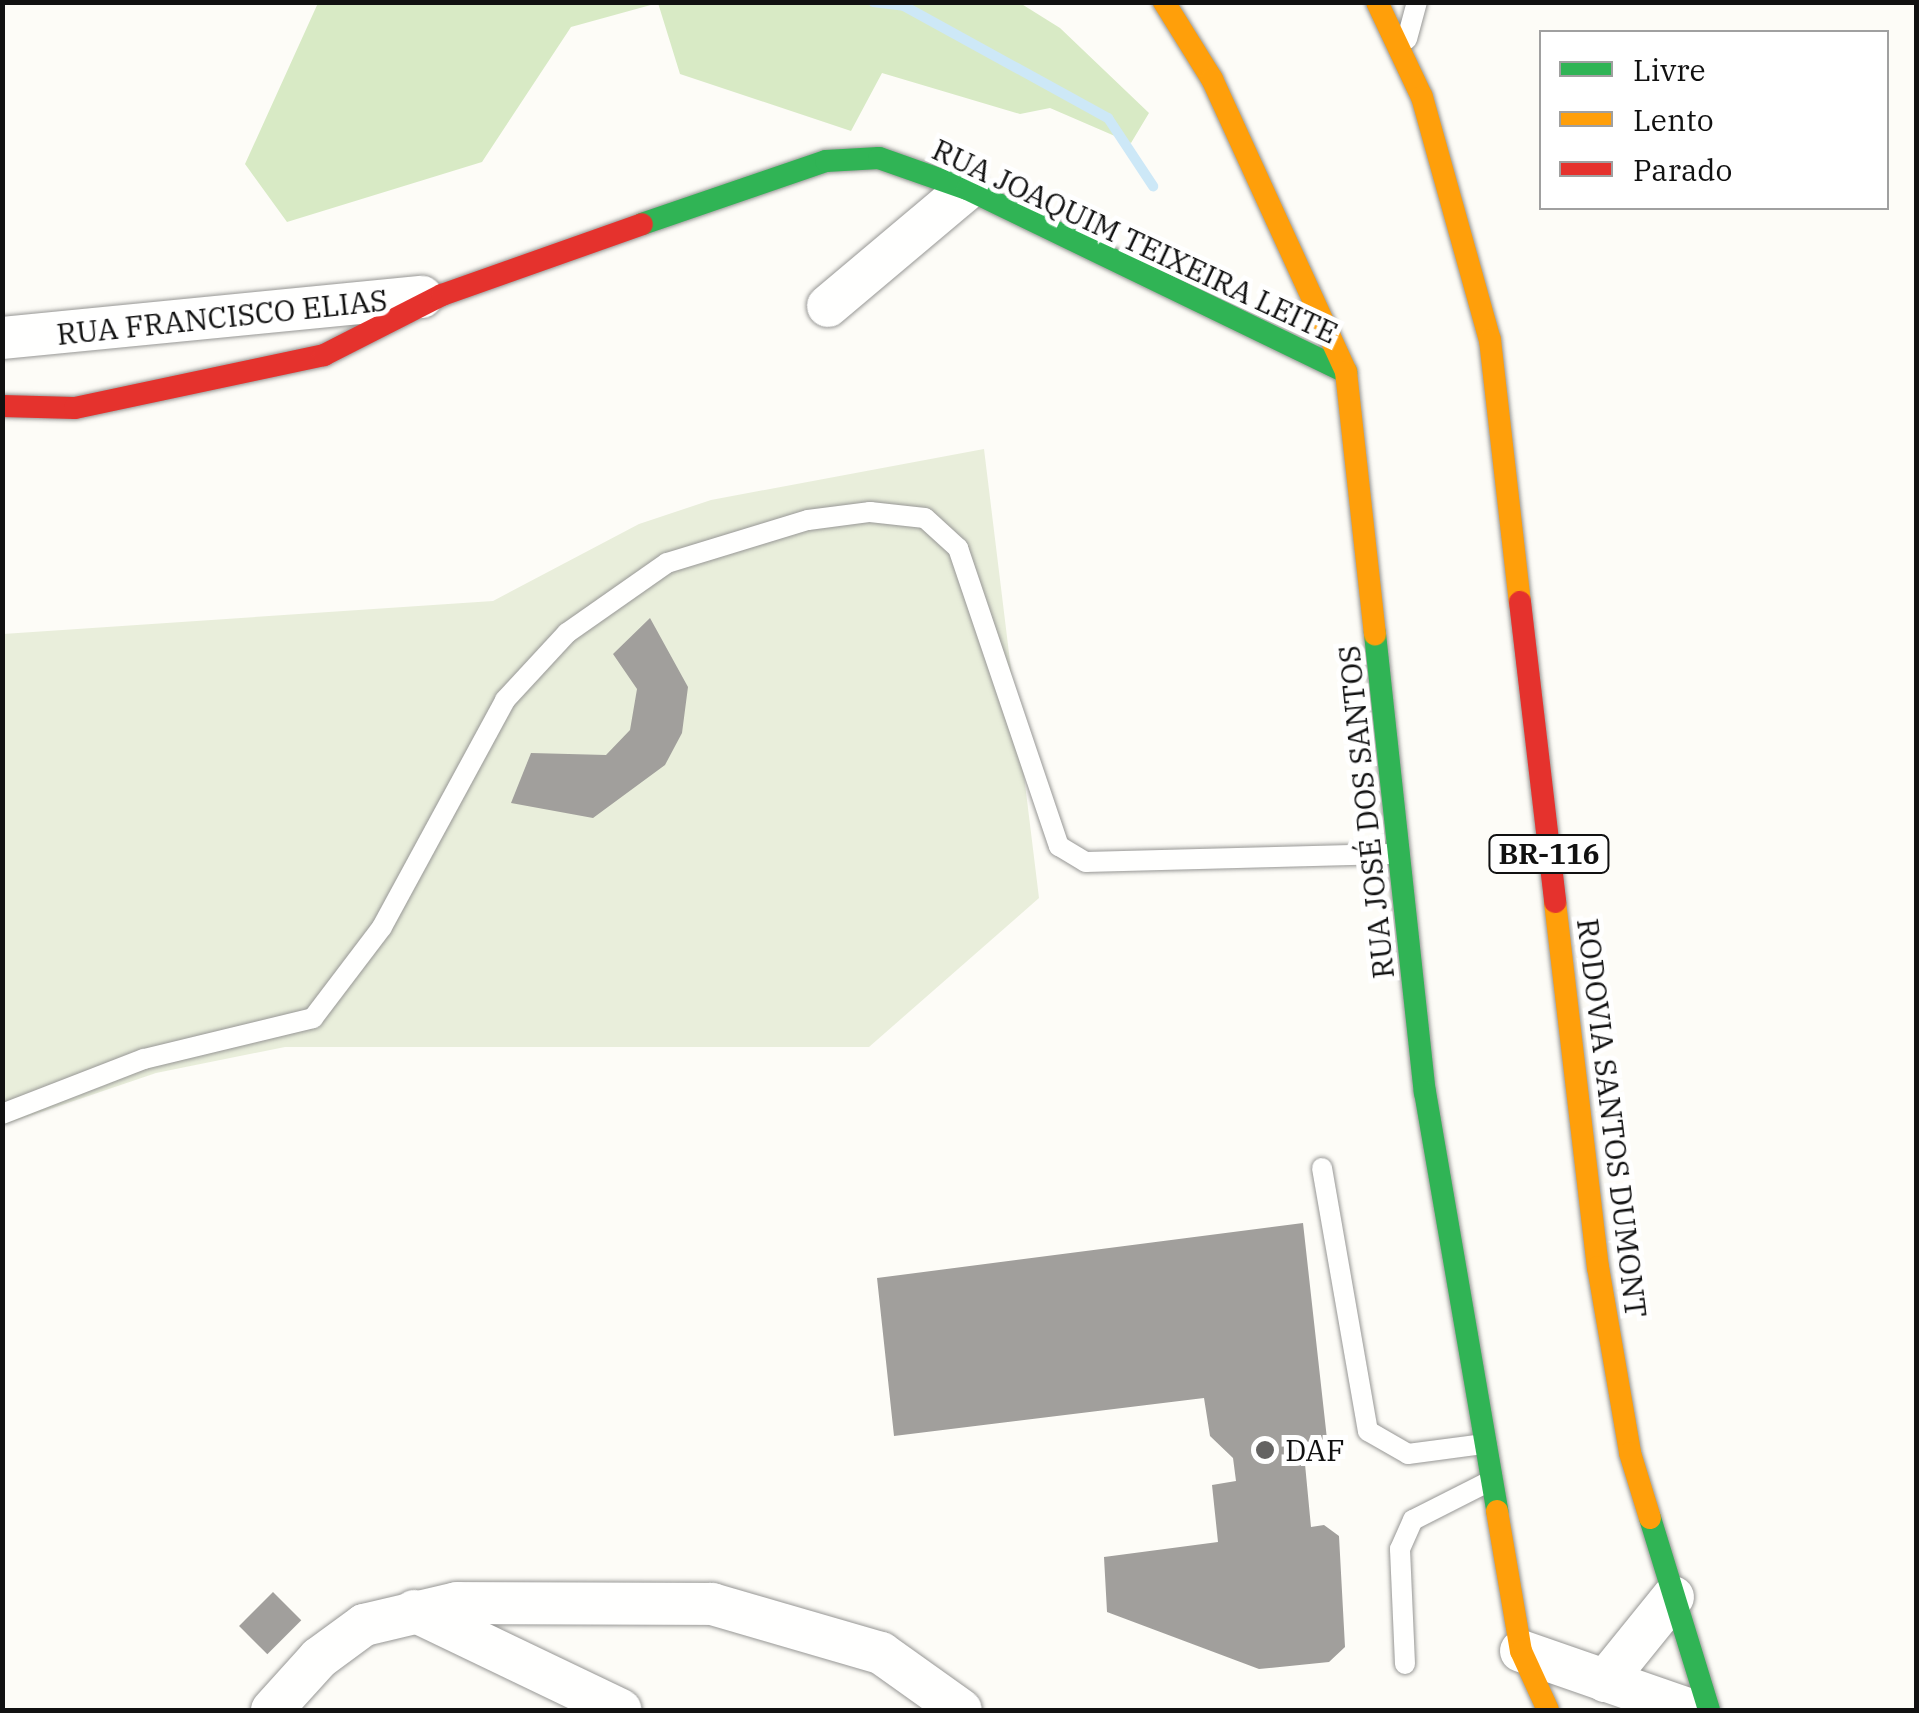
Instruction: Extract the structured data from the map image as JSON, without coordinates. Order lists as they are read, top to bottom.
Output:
{
  "streets": {
    "main road": [
      "RUA JOAQUIM TEIXEIRA LEITE",
      "RUA JOSÉ DOS SANTOS",
      "BR-116",
      "RODOVIA SANTOS DUMONT"
    ],
    "street": ["RUA FRANCISCO ELIAS"]
  },
  "crossings": [
    ["RUA JOAQUIM TEIXEIRA LEITE", "RUA FRANCISCO ELIAS"],
    ["RUA JOAQUIM TEIXEIRA LEITE", "RUA JOSÉ DOS SANTOS"]
  ],
  "places": ["DAF"],
  "legend": ["Livre", "Lento", "Parado"]
}
